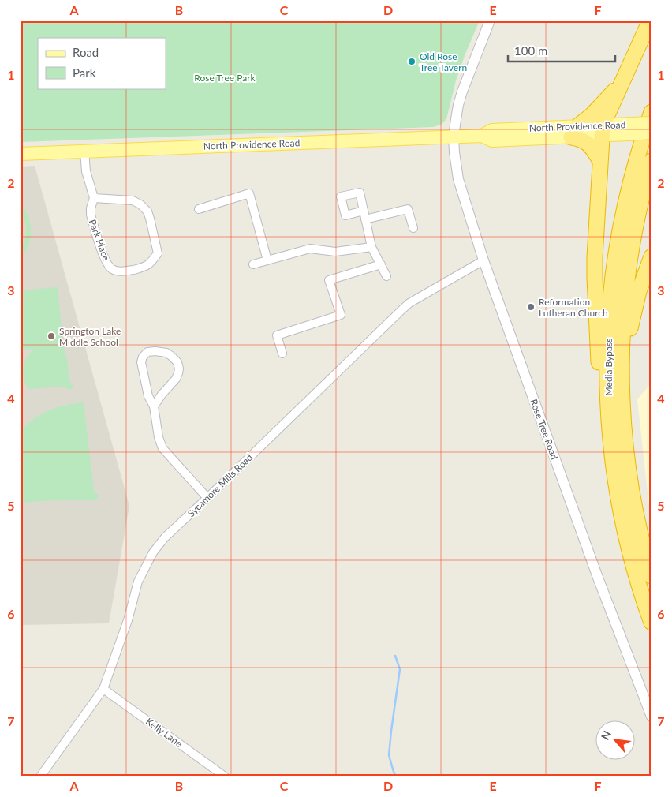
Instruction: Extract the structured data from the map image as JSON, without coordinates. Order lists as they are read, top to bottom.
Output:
{
  "streets": {
    "highway": ["Media Bypass"],
    "main road": ["North Providence Road"],
    "street": [
      "Park Place",
      "Rose Tree Road",
      "Sycamore Mills Road",
      "Kelly Lane"
    ]
  },
  "crossings": [
    ["North Providence Road", "Park Place"],
    ["North Providence Road", "Rose Tree Road"],
    ["Rose Tree Road", "Sycamore Mills Road"],
    ["Sycamore Mills Road", "Kelly Lane"]
  ],
  "parks": ["Rose Tree Park"],
  "places": ["Old Rose Tree Tavern", "Reformation Lutheran Church", "Springton Lake Middle School"],
  "legend": ["Road", "Park"],
  "scale_bar": "100 m",
  "north": "top left",
  "grid": {
    "columns": [
      "A",
      "B",
      "C",
      "D",
      "E",
      "F"
    ],
    "rows": [
      "1",
      "2",
      "3",
      "4",
      "5",
      "6",
      "7"
    ]
  }
}
